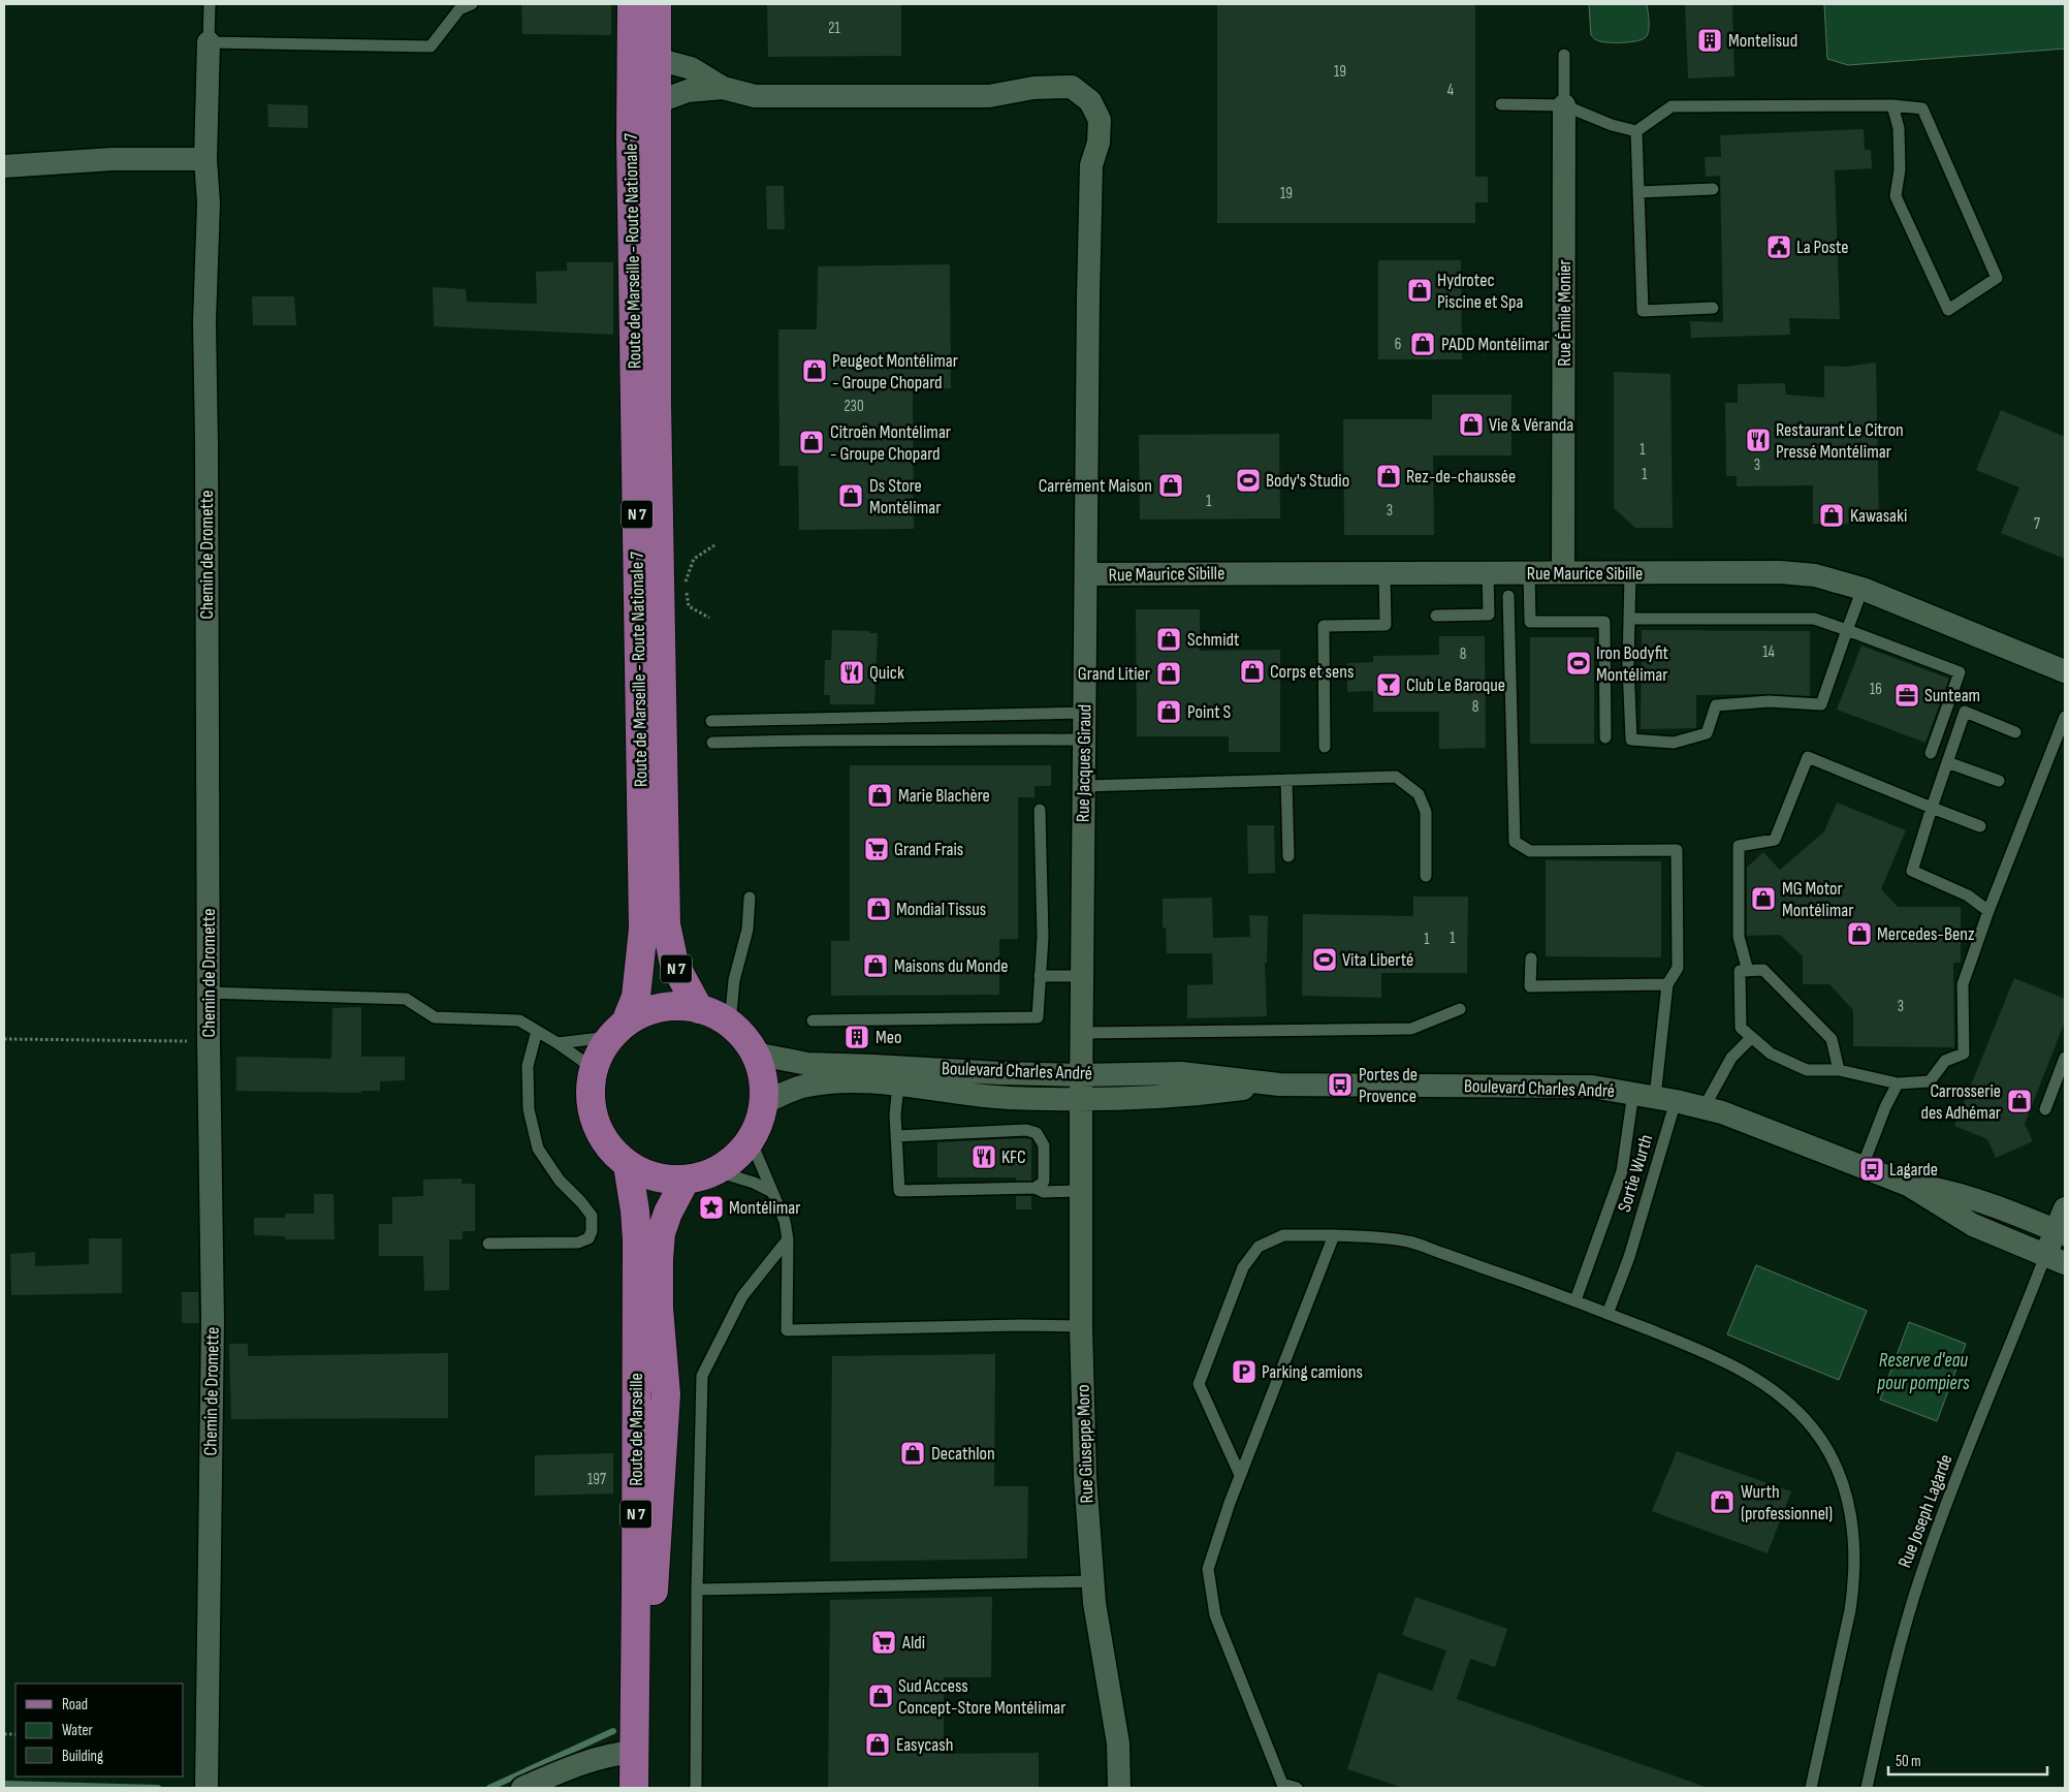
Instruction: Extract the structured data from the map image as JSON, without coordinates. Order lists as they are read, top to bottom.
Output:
{
  "streets": {
    "main road": ["Route de Marseille - Route Nationale 7", "N 7", "Route de Marseille"],
    "street": [
      "Rue Émile Monier",
      "Chemin de Dromette",
      "Rue Maurice Sibille",
      "Rue Jacques Giraud",
      "Boulevard Charles André",
      "Rue Giuseppe Moro"
    ],
    "lane": ["Sortie Wurth", "Rue Joseph Lagarde"]
  },
  "crossings": [
    ["Route de Marseille - Route Nationale 7", "Boulevard Charles André"],
    ["Route de Marseille - Route Nationale 7", "Route de Marseille"],
    ["Rue Émile Monier", "Rue Maurice Sibille"],
    ["Rue Maurice Sibille", "Rue Jacques Giraud"],
    ["Rue Jacques Giraud", "Boulevard Charles André"],
    ["Rue Jacques Giraud", "Rue Giuseppe Moro"],
    ["Boulevard Charles André", "Sortie Wurth"],
    ["Boulevard Charles André", "Route de Marseille"],
    ["Boulevard Charles André", "Rue Giuseppe Moro"],
    ["Boulevard Charles André", "Rue Joseph Lagarde"]
  ],
  "water": ["Reserve d'eau pour pompiers"],
  "places": {
    "building": ["Montelisud", "Meo"],
    "public building": ["La Poste"],
    "shop": [
      "Hydrotec Piscine et Spa",
      "PADD Montélimar",
      "Peugeot Montélimar - Groupe Chopard",
      "Vie & Véranda",
      "Citroën Montélimar - Groupe Chopard",
      "Rez-de-chaussée",
      "Carrément Maison",
      "Ds Store Montélimar",
      "Kawasaki",
      "Schmidt",
      "Corps et sens",
      "Grand Litier",
      "Point S",
      "Marie Blachère",
      "MG Motor Montélimar",
      "Mondial Tissus",
      "Mercedes-Benz",
      "Maisons du Monde",
      "Carrosserie des Adhémar",
      "Decathlon",
      "Wurth (professionnel)",
      "Sud Access Concept-Store Montélimar",
      "Easycash"
    ],
    "restaurant": ["Restaurant Le Citron Pressé Montélimar", "Quick", "KFC"],
    "sports": ["Body's Studio", "Iron Bodyfit Montélimar", "Vita Liberté"],
    "bar": ["Club Le Baroque"],
    "office": ["Sunteam"],
    "supermarket": ["Grand Frais", "Aldi"],
    "bus stop": ["Portes de Provence", "Lagarde"],
    "place": ["Montélimar"],
    "parking": ["Parking camions"]
  },
  "house_numbers": [
    "21",
    "19",
    "4",
    "19",
    "6",
    "230",
    "1",
    "3",
    "1",
    "1",
    "3",
    "7",
    "14",
    "8",
    "16",
    "8",
    "1",
    "1",
    "3",
    "197"
  ],
  "legend": ["Road", "Water", "Building"],
  "scale_bar": "50 m"
}
